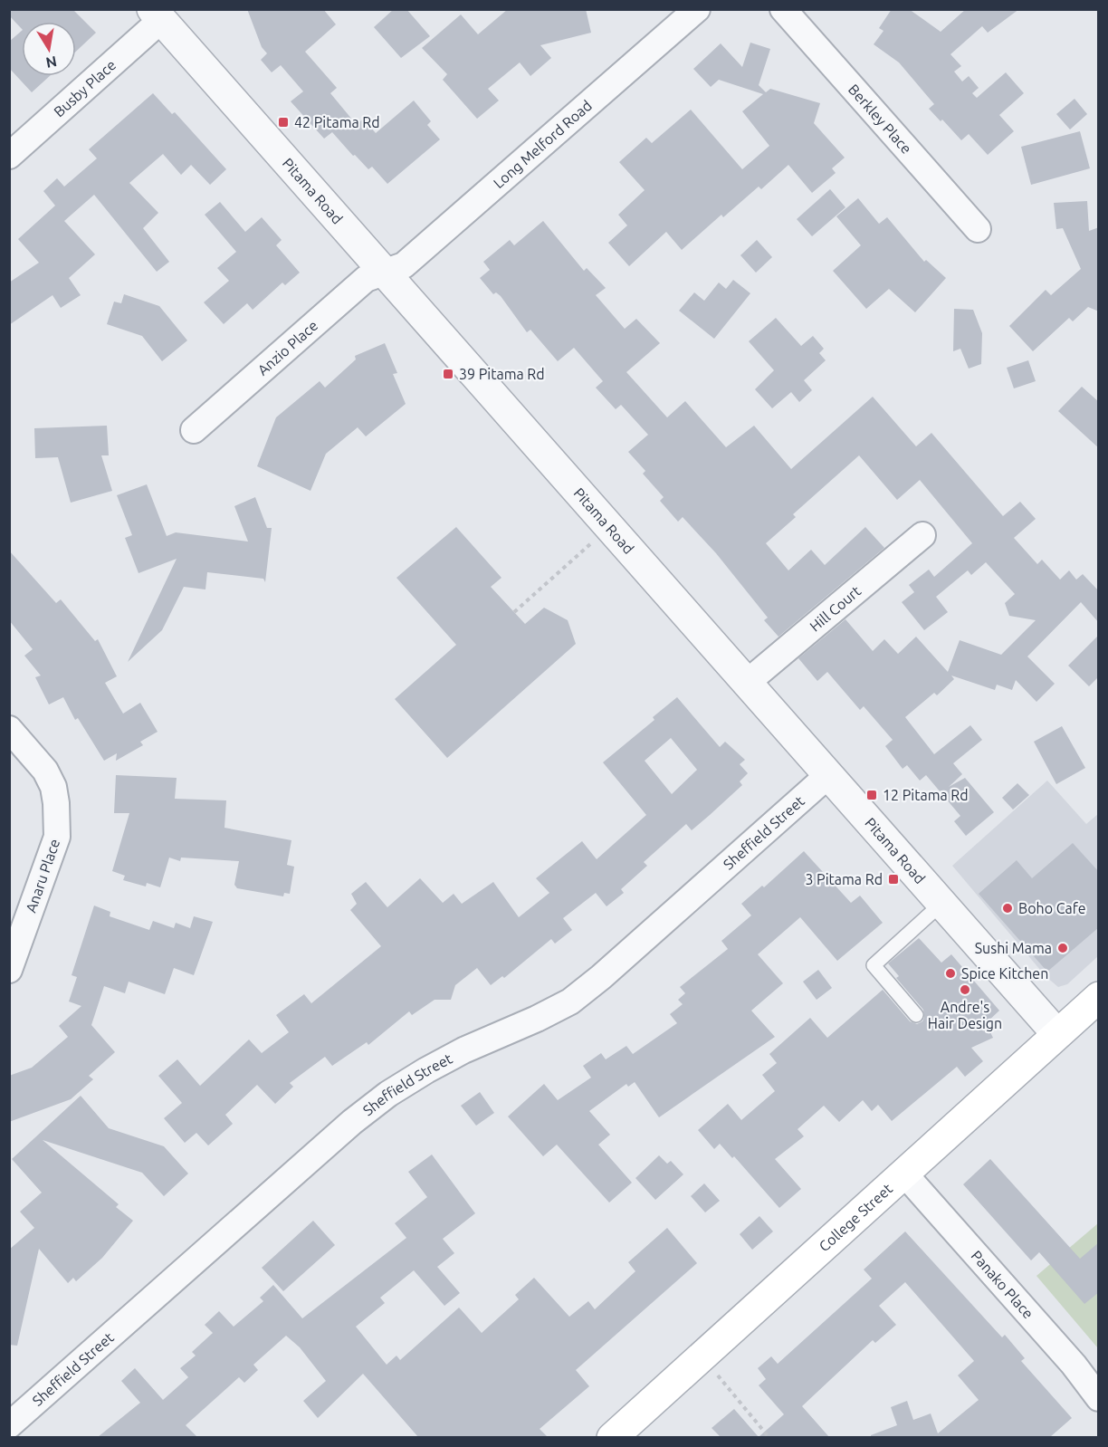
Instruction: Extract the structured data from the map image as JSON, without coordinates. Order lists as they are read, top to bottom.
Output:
{
  "streets": {
    "main road": ["College Street"],
    "street": [
      "Busby Place",
      "Berkley Place",
      "Long Melford Road",
      "Pitama Road",
      "Anzio Place",
      "Hill Court",
      "Sheffield Street",
      "Anaru Place",
      "Panako Place"
    ]
  },
  "crossings": [
    ["Busby Place", "Pitama Road"],
    ["Long Melford Road", "Pitama Road"],
    ["Long Melford Road", "Anzio Place"],
    ["Pitama Road", "Anzio Place"],
    ["Pitama Road", "Hill Court"],
    ["Pitama Road", "Sheffield Street"],
    ["Pitama Road", "College Street"],
    ["College Street", "Panako Place"]
  ],
  "places": {
    "transit": [
      "42 Pitama Rd",
      "39 Pitama Rd",
      "12 Pitama Rd",
      "3 Pitama Rd"
    ],
    "other": [
      "Boho Cafe",
      "Sushi Mama",
      "Spice Kitchen",
      "Andre's Hair Design"
    ]
  },
  "north": "bottom"
}
